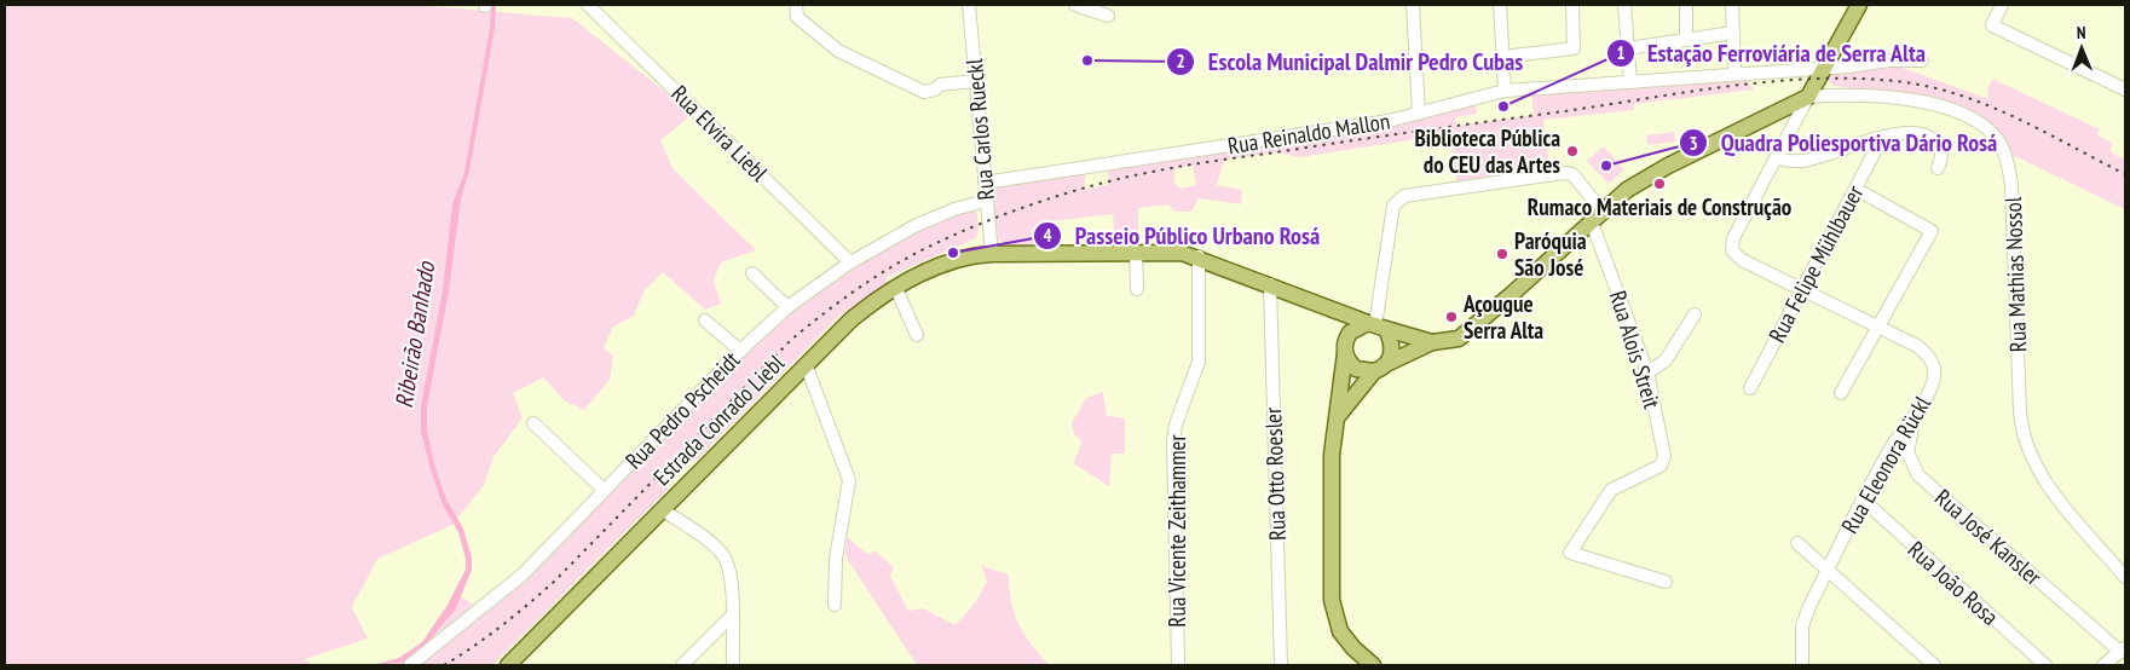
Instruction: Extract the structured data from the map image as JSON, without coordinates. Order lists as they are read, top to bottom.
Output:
{
  "streets": {
    "main road": ["Estrada Conrado Liebl"],
    "street": [
      "Rua Carlos Rueckl",
      "Rua Elvira Liebl",
      "Rua Reinaldo Mallon",
      "Rua Felipe Mühlbauer",
      "Rua Mathias Nossol",
      "Rua Alois Streit",
      "Rua Pedro Pscheidt",
      "Rua Eleonora Rückl",
      "Rua Otto Roesler",
      "Rua Vicente Zeithammer",
      "Rua José Kansler",
      "Rua João Rosa"
    ]
  },
  "crossings": [
    ["Rua Carlos Rueckl", "Rua Reinaldo Mallon"],
    ["Rua Carlos Rueckl", "Rua Pedro Pscheidt"],
    ["Rua Carlos Rueckl", "Estrada Conrado Liebl"],
    ["Rua Elvira Liebl", "Rua Pedro Pscheidt"],
    ["Rua Alois Streit", "Estrada Conrado Liebl"],
    ["Estrada Conrado Liebl", "Rua Otto Roesler"],
    ["Estrada Conrado Liebl", "Rua Vicente Zeithammer"],
    ["Rua Eleonora Rückl", "Rua José Kansler"],
    ["Rua Eleonora Rückl", "Rua João Rosa"]
  ],
  "water": ["Ribeirão Banhado"],
  "places": [
    "Escola Municipal Dalmir Pedro Cubas",
    "Estação Ferroviária de Serra Alta",
    "Biblioteca Pública do CEU das Artes",
    "Quadra Poliesportiva Dário Rosá",
    "Rumaco Materiais de Construção",
    "Passeio Público Urbano Rosá",
    "Paróquia São José",
    "Açougue Serra Alta"
  ],
  "north": "top"
}
